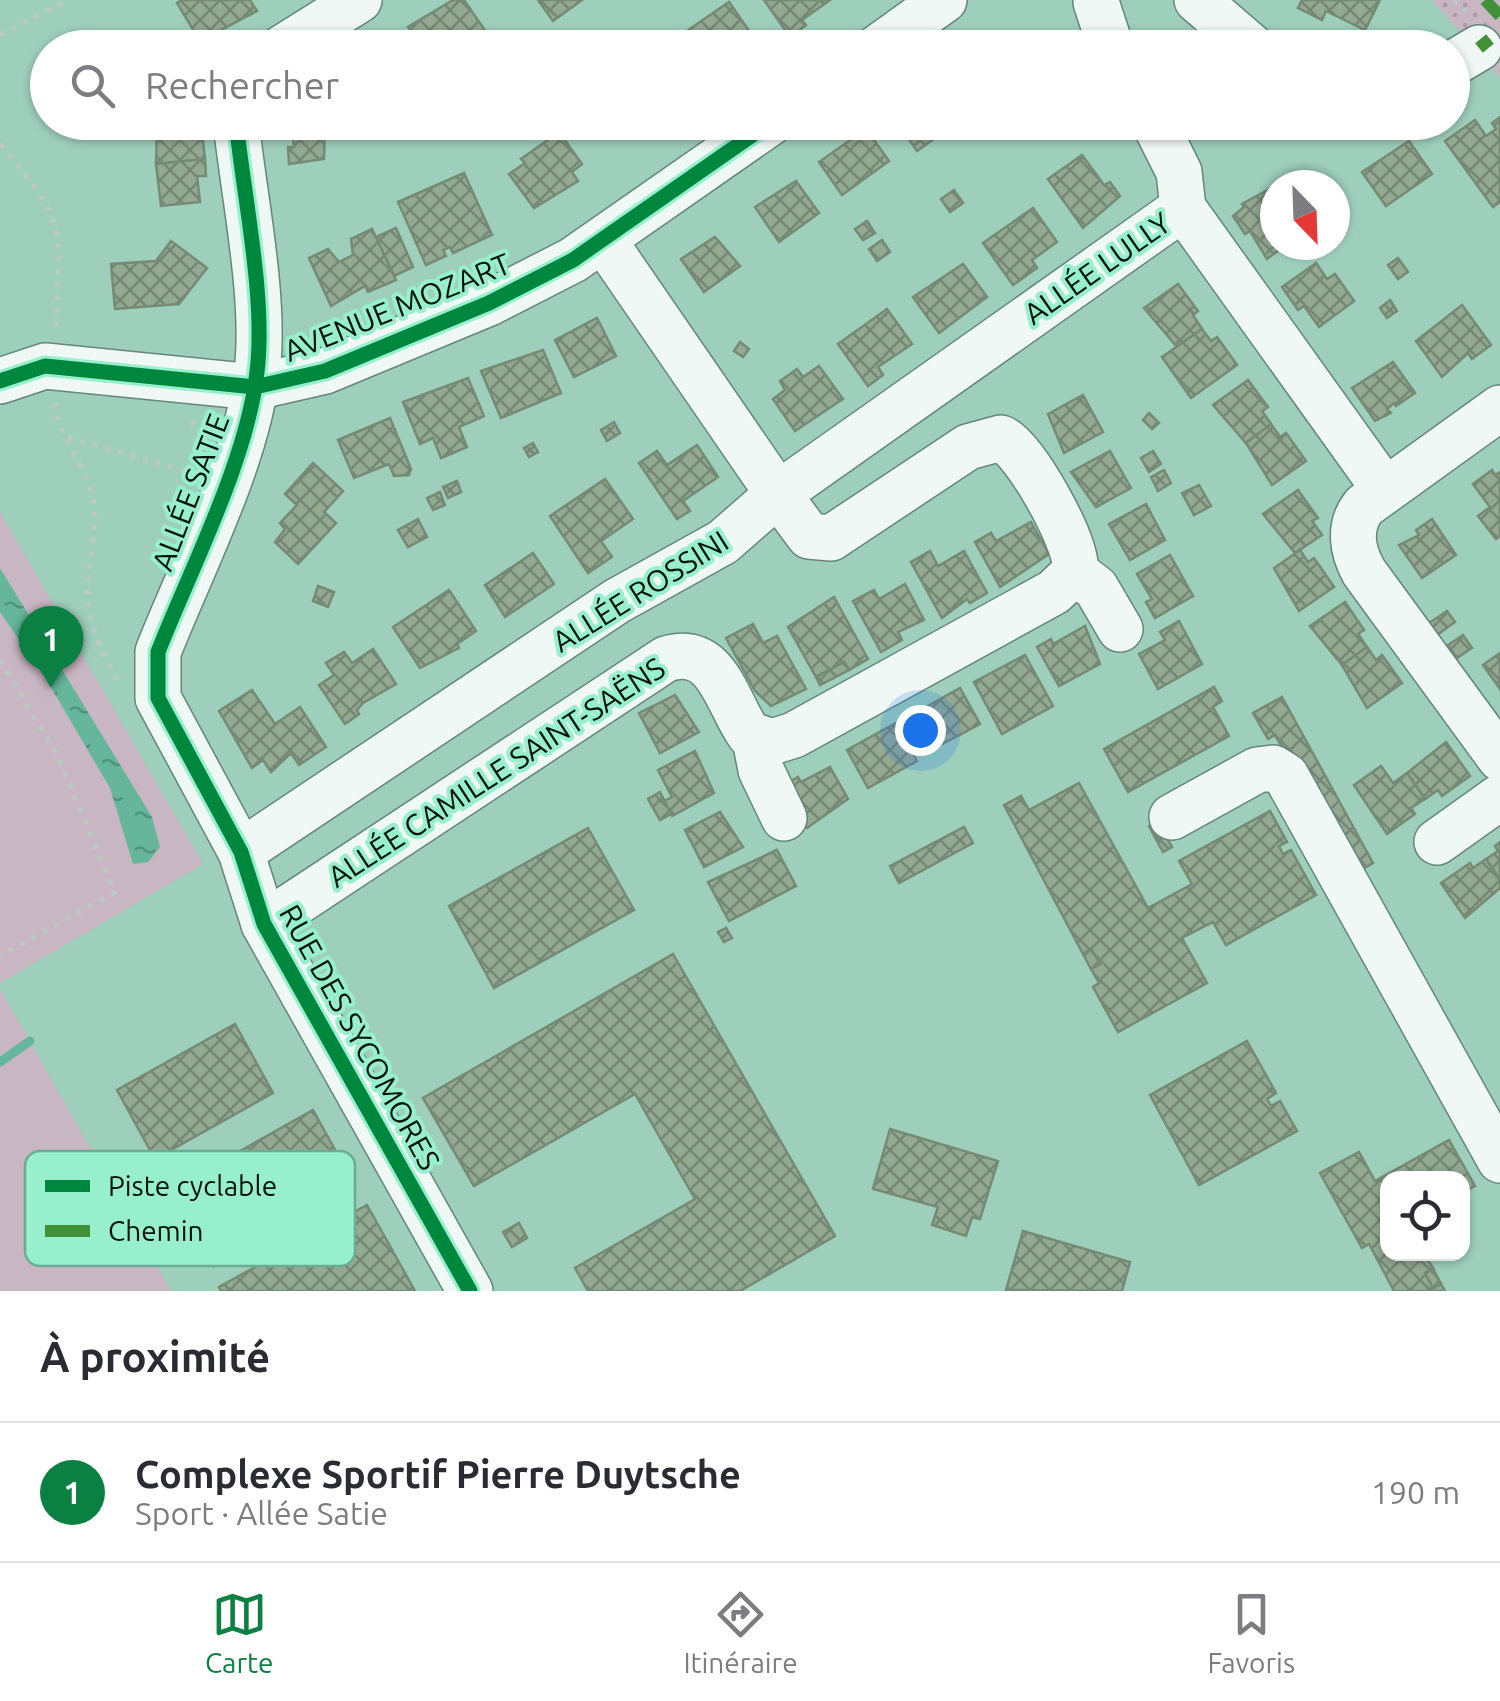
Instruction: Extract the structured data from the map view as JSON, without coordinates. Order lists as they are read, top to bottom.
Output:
{
  "streets": {
    "street": [
      "ALLÉE LULLY",
      "AVENUE MOZART",
      "ALLÉE SATIE",
      "ALLÉE ROSSINI",
      "ALLÉE CAMILLE SAINT-SAËNS",
      "RUE DES SYCOMORES"
    ]
  },
  "crossings": [
    ["ALLÉE LULLY", "ALLÉE ROSSINI"],
    ["AVENUE MOZART", "ALLÉE SATIE"],
    ["ALLÉE SATIE", "RUE DES SYCOMORES"],
    ["ALLÉE ROSSINI", "RUE DES SYCOMORES"],
    ["ALLÉE CAMILLE SAINT-SAËNS", "RUE DES SYCOMORES"]
  ],
  "legend": ["Piste cyclable", "Chemin"],
  "north": "bottom right",
  "page": {
    "search": "Rechercher",
    "pins": "1",
    "heading": "À proximité",
    "list": [
      {
        "mark": "1",
        "name": "Complexe Sportif Pierre Duytsche",
        "note": "Sport · Allée Satie",
        "value": "190 m"
      }
    ],
    "nav": ["Carte", "Itinéraire", "Favoris"]
  }
}
